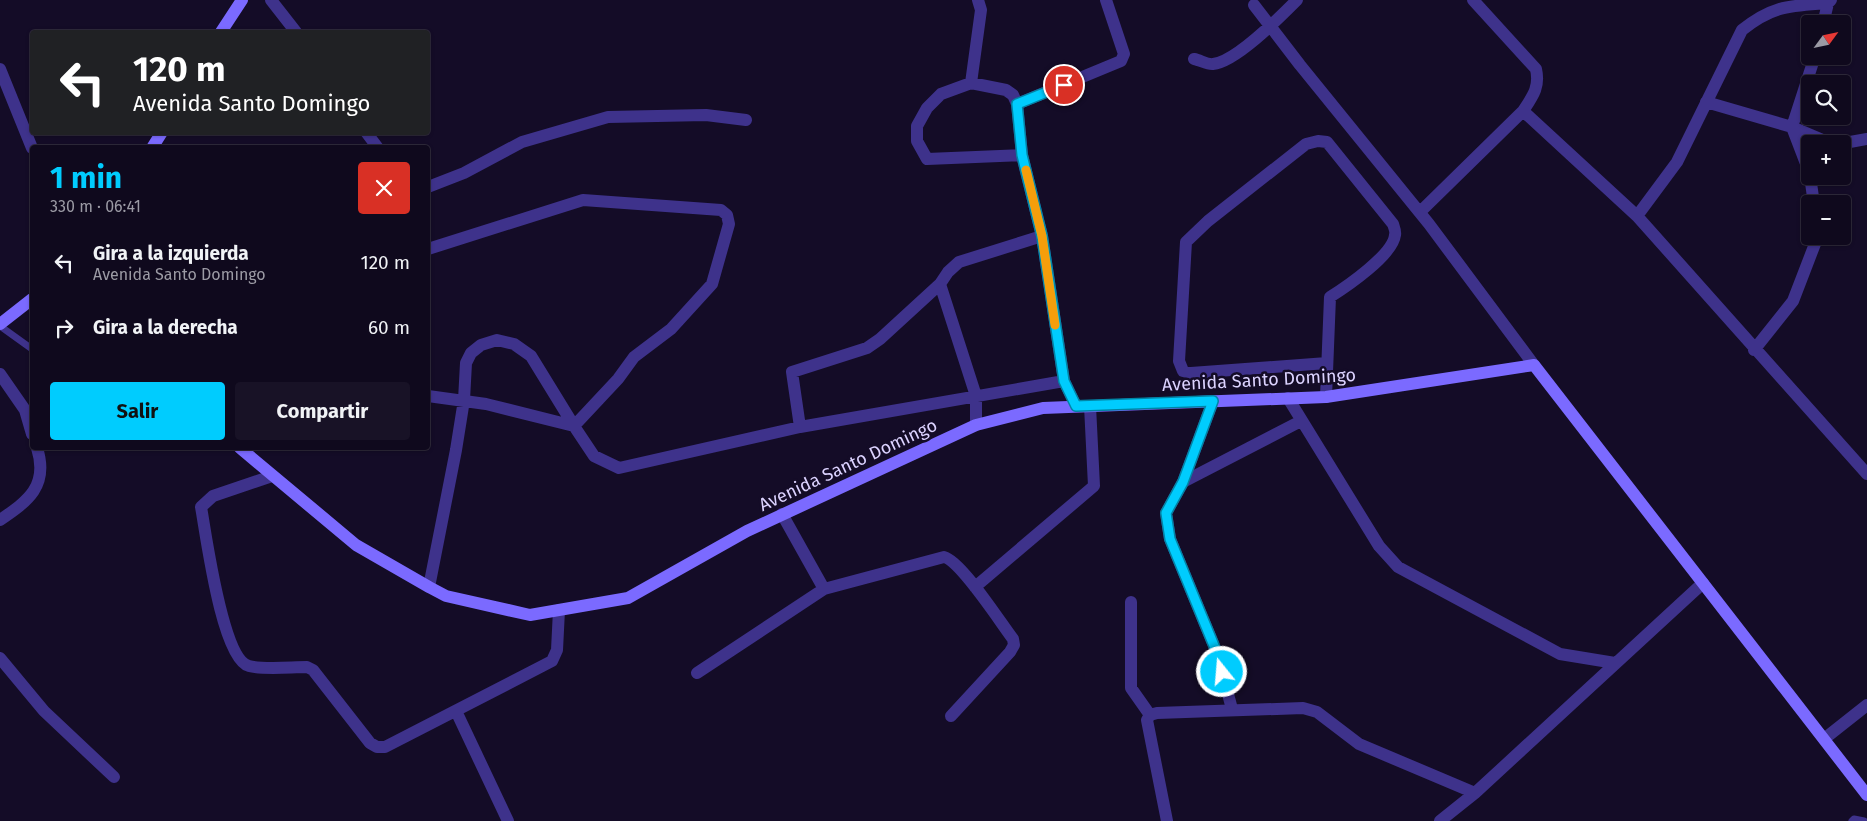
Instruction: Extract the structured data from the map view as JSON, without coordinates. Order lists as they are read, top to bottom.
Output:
{
  "streets": {
    "street": ["Avenida Santo Domingo"]
  },
  "north": "top right",
  "page": {
    "map_buttons": ["+", "−"],
    "turn": ["120 m", "Avenida Santo Domingo"],
    "heading": ["1 min", "330 m · 06:41"],
    "list": [
      {
        "name": "Gira a la izquierda",
        "note": "Avenida Santo Domingo",
        "value": "120 m"
      },
      {
        "name": "Gira a la derecha",
        "value": "60 m"
      }
    ],
    "buttons": ["Salir", "Compartir"]
  }
}
